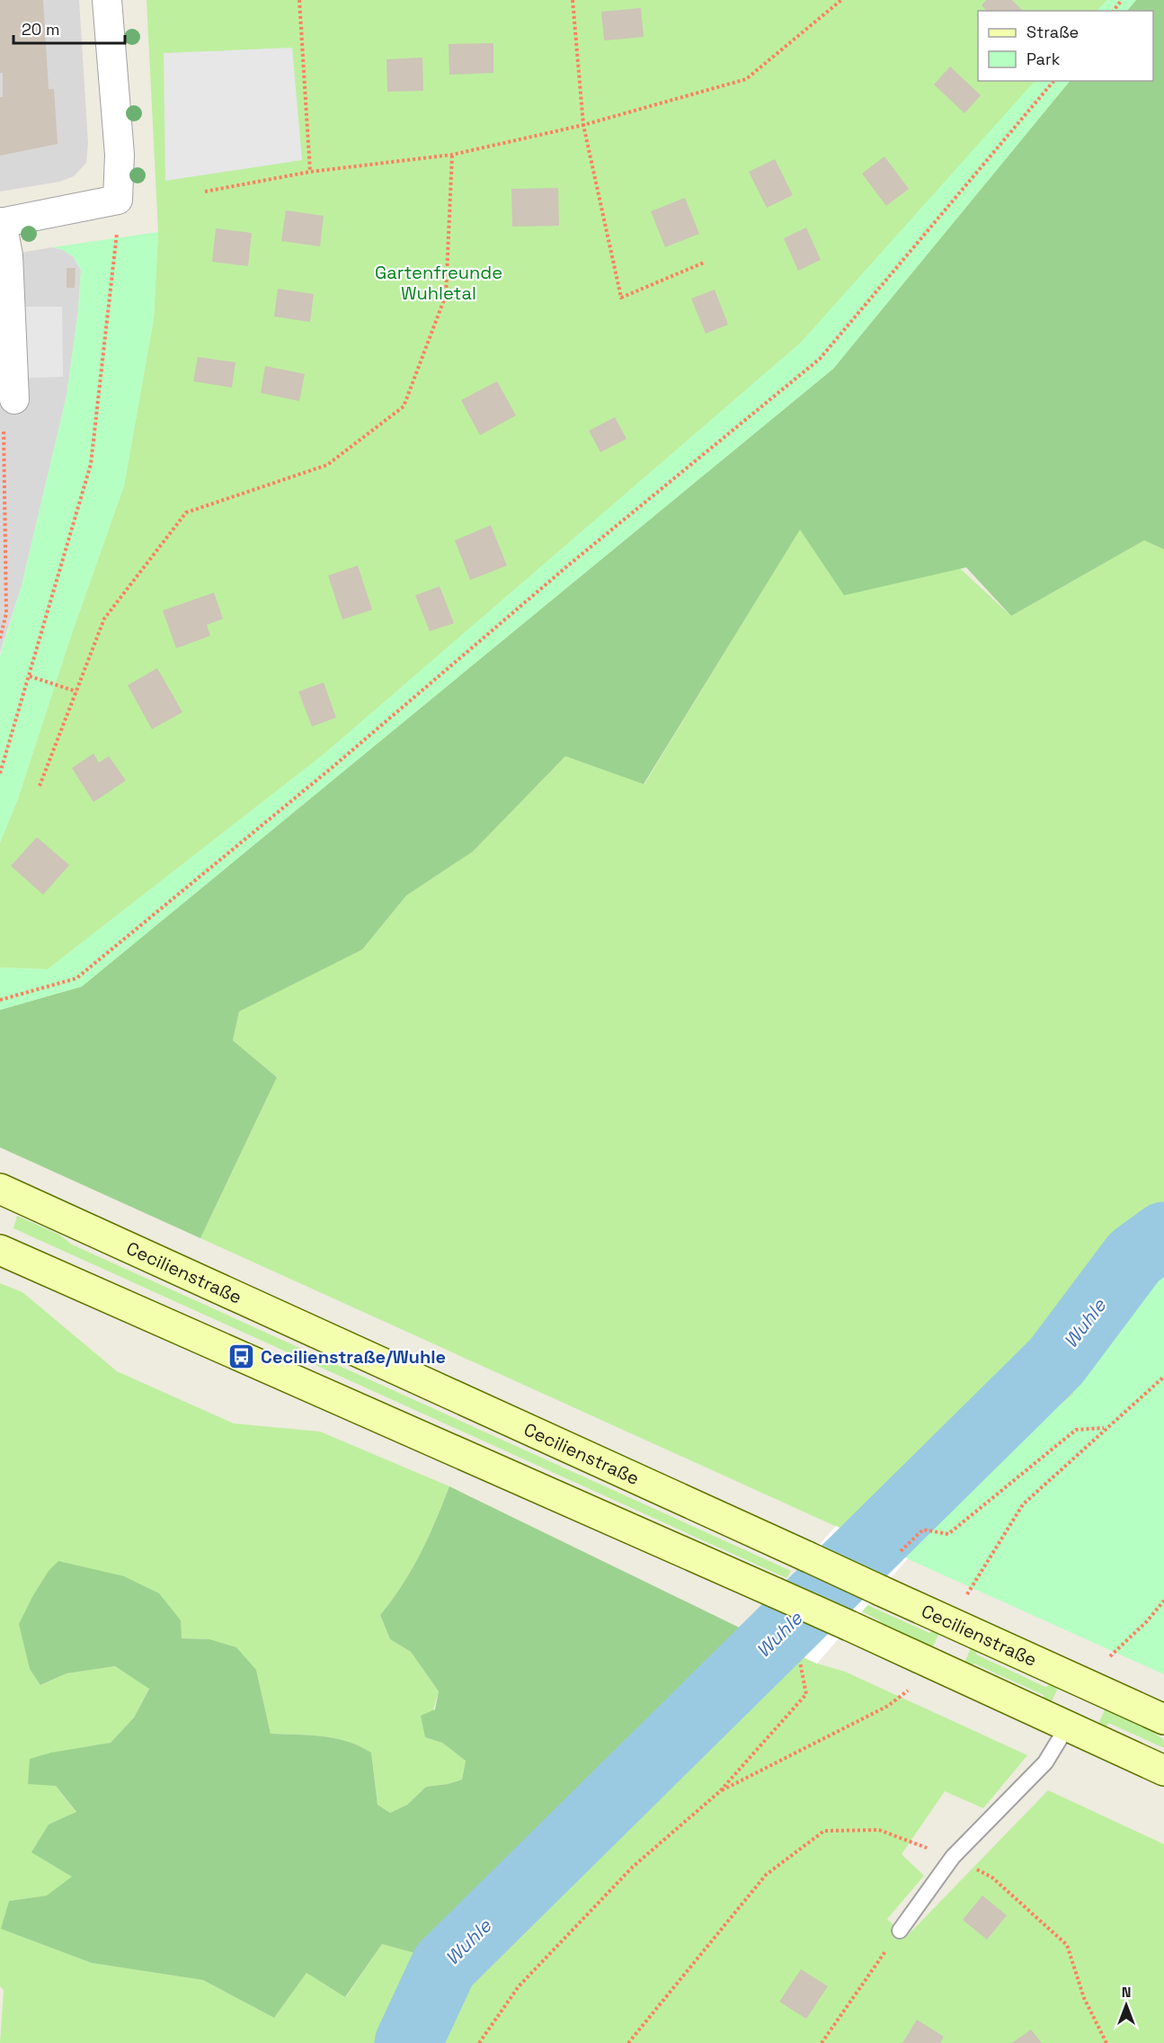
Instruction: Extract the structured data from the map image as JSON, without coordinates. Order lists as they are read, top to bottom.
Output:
{
  "streets": {
    "street": ["Cecilienstraße"]
  },
  "water": ["Wuhle"],
  "parks": ["Gartenfreunde Wuhletal"],
  "places": {
    "bus stop": ["Cecilienstraße/Wuhle"]
  },
  "legend": ["Straße", "Park"],
  "scale_bar": "20 m",
  "north": "top"
}
